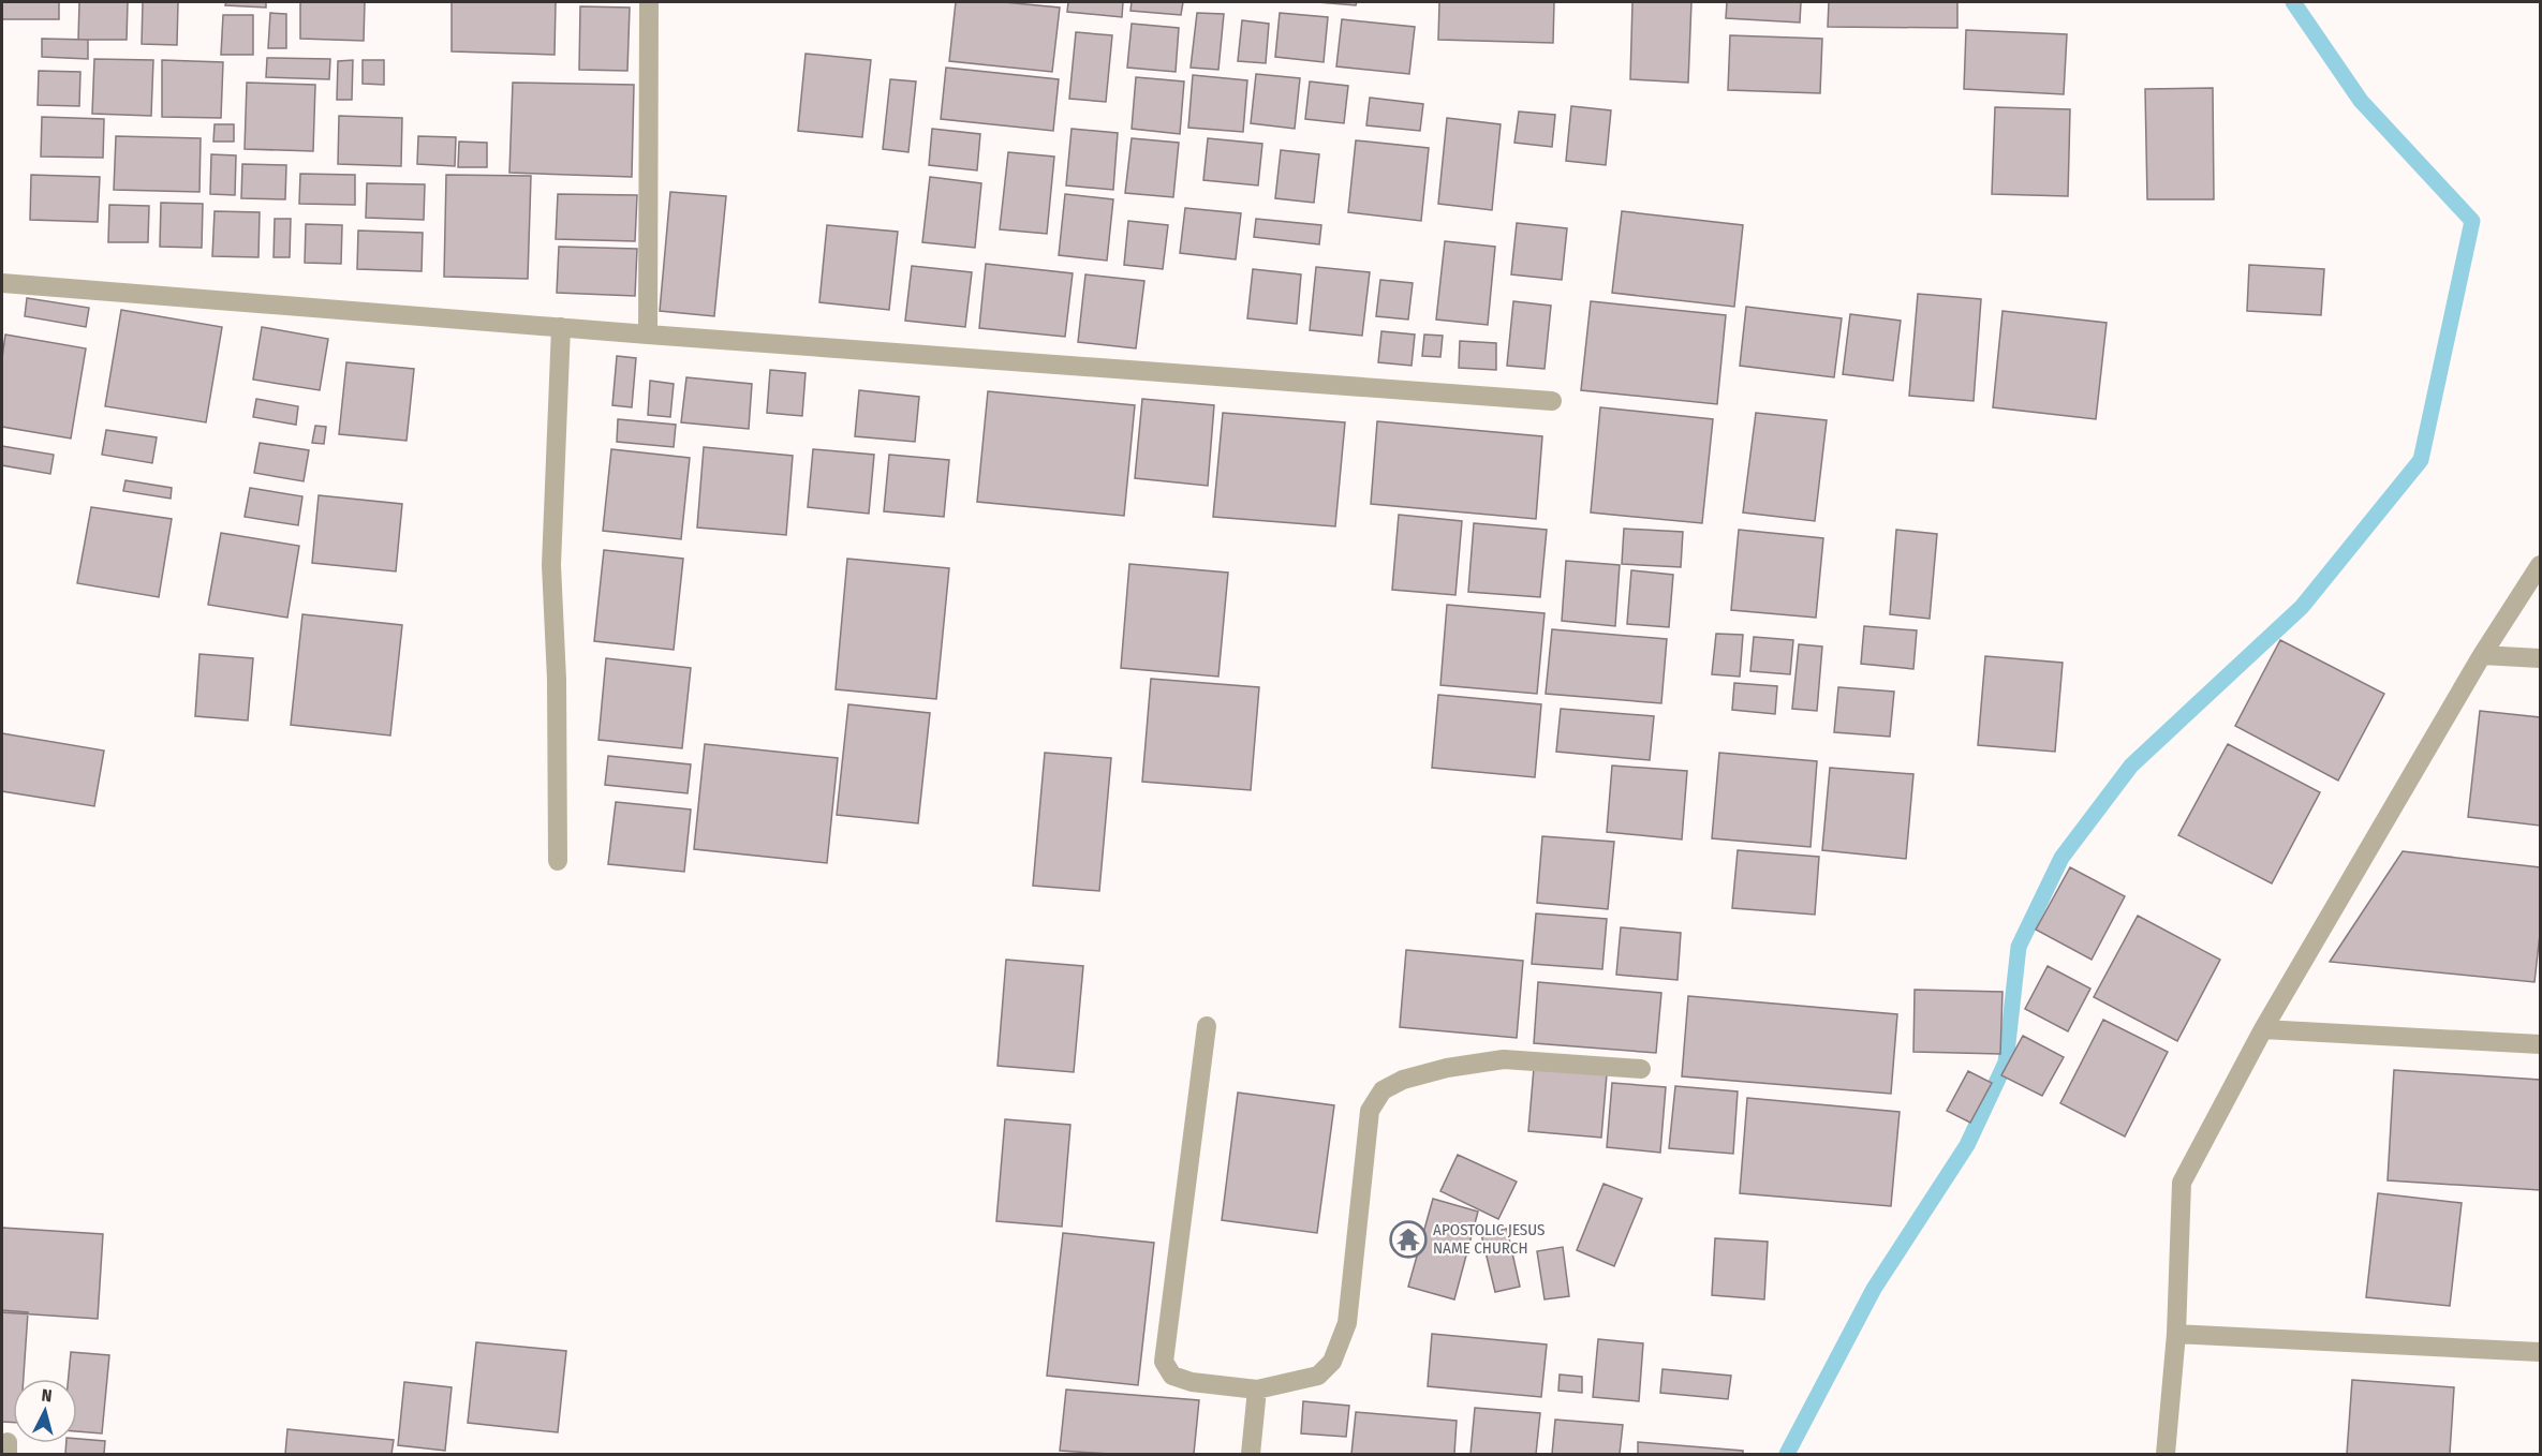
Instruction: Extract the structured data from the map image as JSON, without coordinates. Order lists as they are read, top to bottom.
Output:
{
  "places": {
    "temple": ["APOSTOLIC JESUS NAME CHURCH"]
  },
  "north": "top"
}
